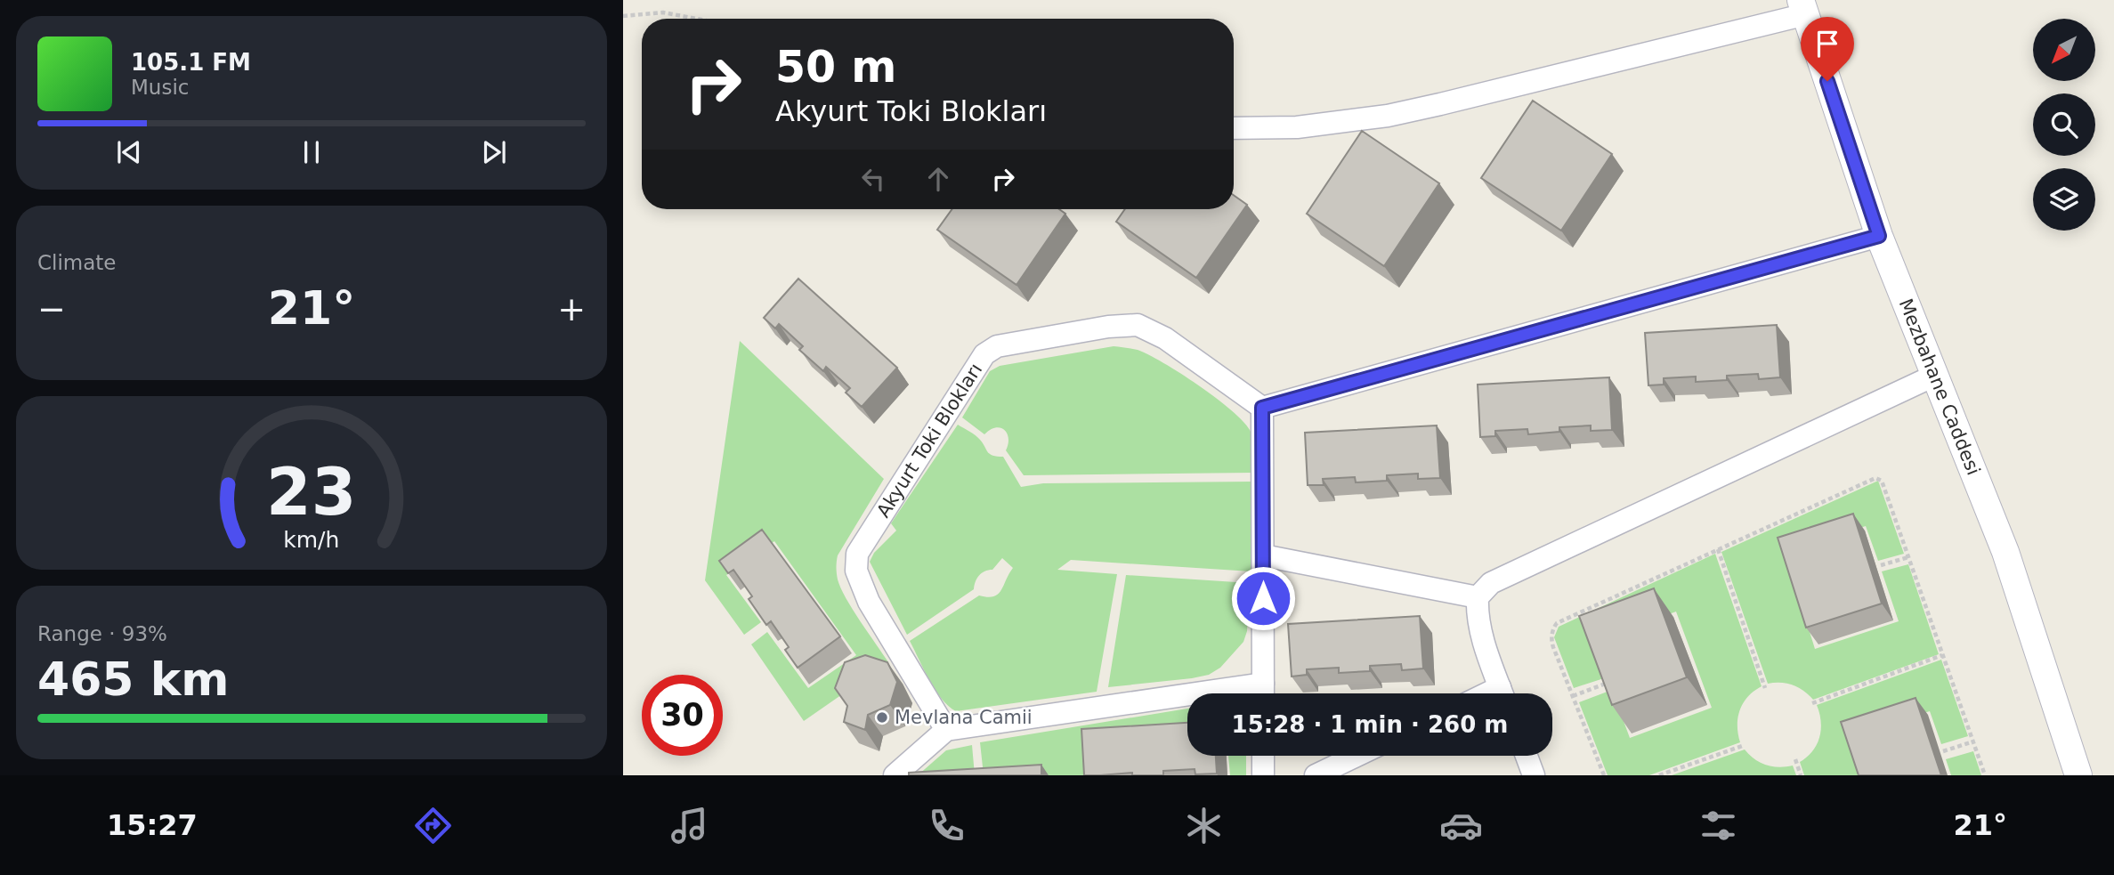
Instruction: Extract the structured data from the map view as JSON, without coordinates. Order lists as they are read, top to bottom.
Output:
{
  "streets": {
    "street": ["Mezbahane Caddesi", "Akyurt Toki Blokları"]
  },
  "places": ["Mevlana Camii"],
  "north": "bottom left",
  "page": {
    "turn": ["50 m", "Akyurt Toki Blokları"],
    "song": ["105.1 FM", "Music"],
    "tile": [
      "Climate",
      ["Range · 93%", "465 km"]
    ],
    "heat": ["−", "21°", "+"],
    "limit": "30",
    "trip": "15:28 · 1 min · 260 m",
    "tabs": ["15:27", "21°"],
    "gauge": ["23", "km/h"]
  }
}
